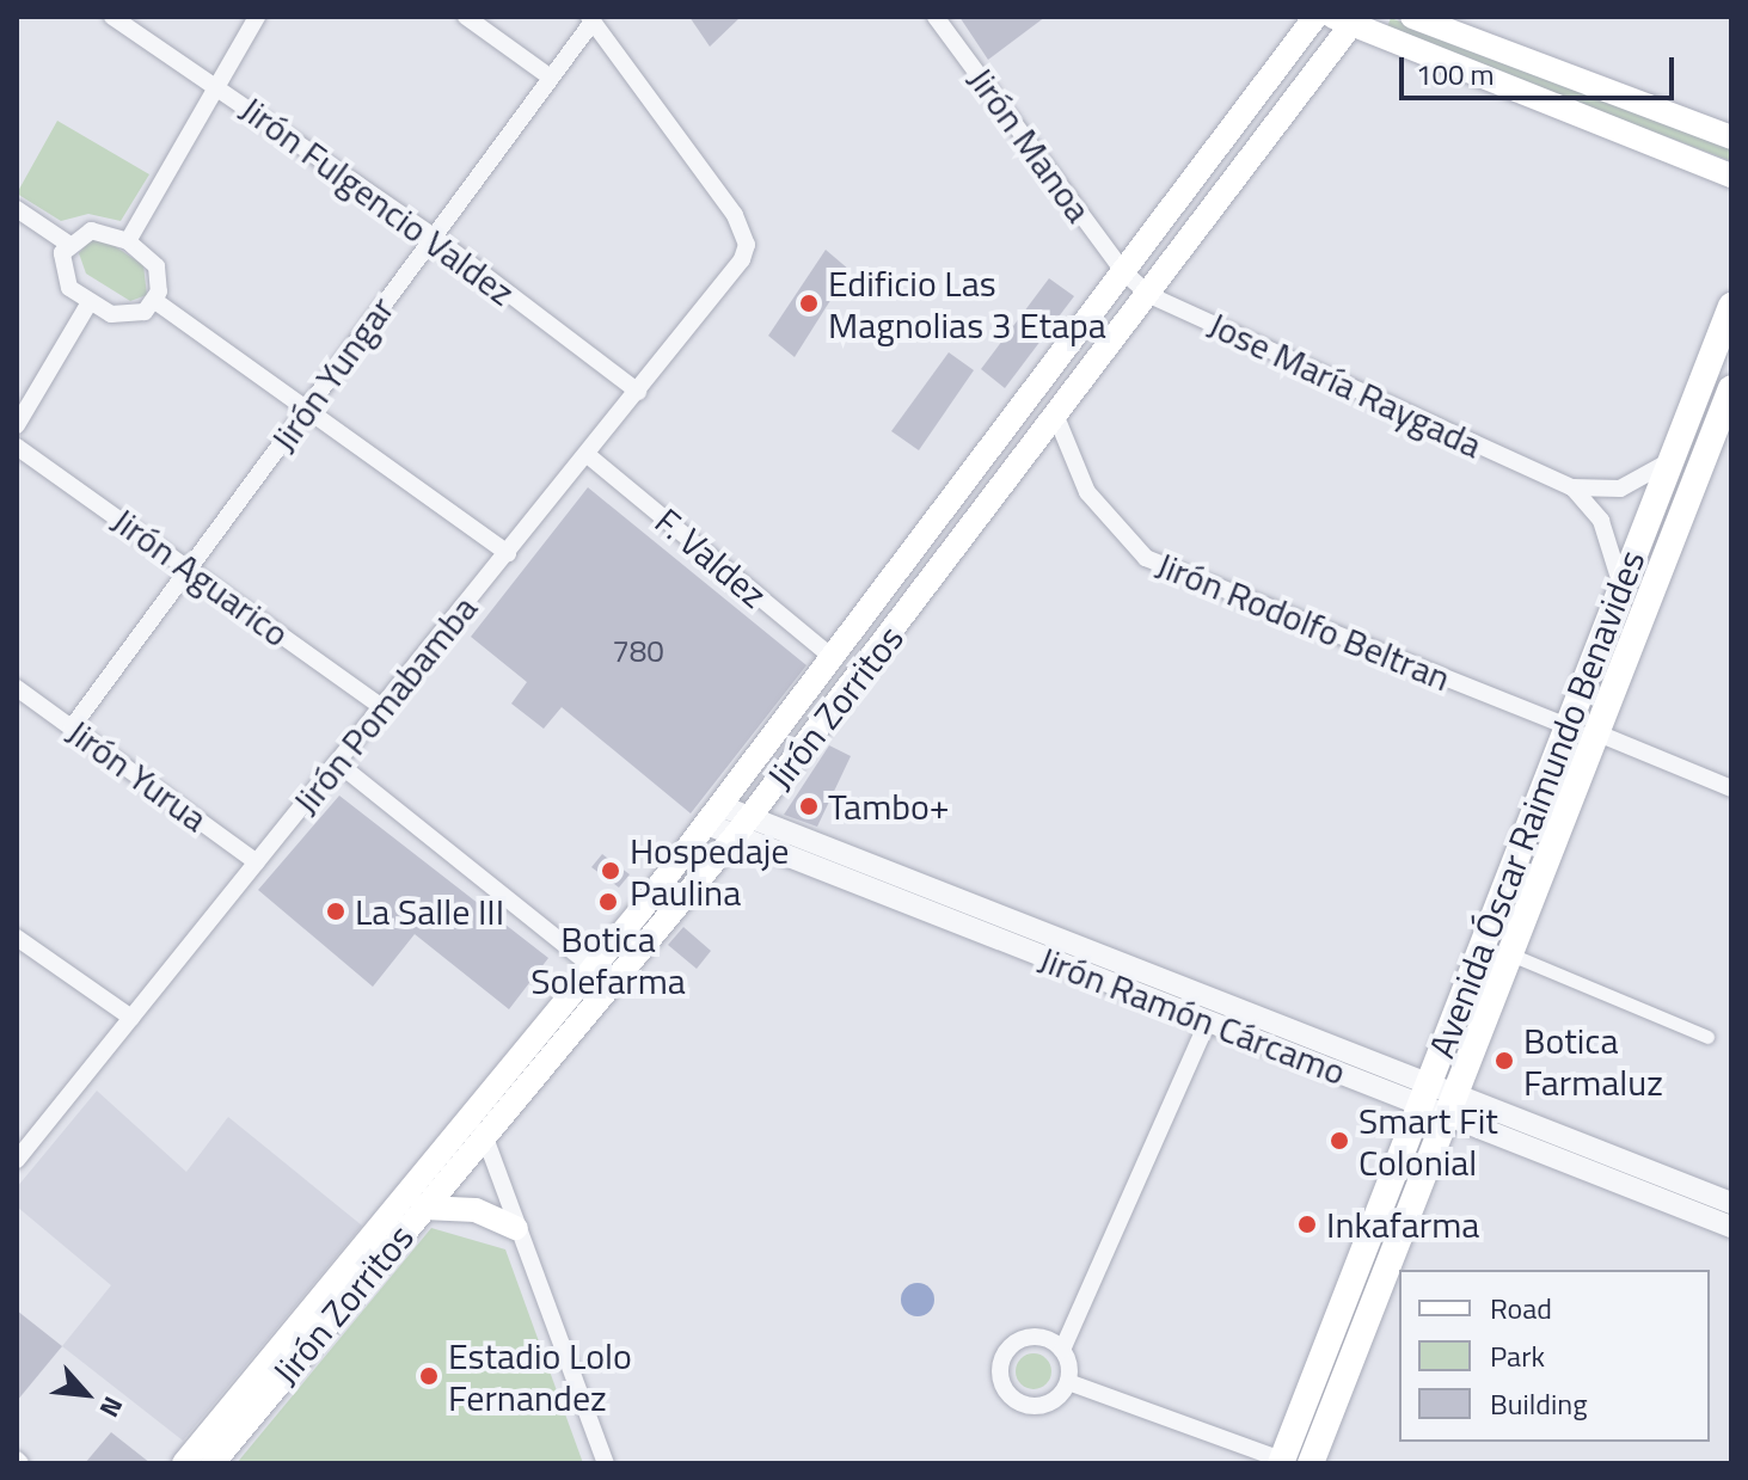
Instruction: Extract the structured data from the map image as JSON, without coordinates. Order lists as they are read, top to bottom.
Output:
{
  "streets": {
    "main road": ["Jirón Zorritos", "Avenida Óscar Raimundo Benavides"],
    "street": [
      "Jirón Manoa",
      "Jirón Fulgencio Valdez",
      "Jirón Yungar",
      "Jose María Raygada",
      "F. Valdez",
      "Jirón Aguarico",
      "Jirón Rodolfo Beltran",
      "Jirón Pomabamba",
      "Jirón Yurua",
      "Jirón Ramón Cárcamo"
    ]
  },
  "crossings": [
    ["Jirón Manoa", "Jose María Raygada"],
    ["Jirón Manoa", "Jirón Zorritos"],
    ["Jirón Fulgencio Valdez", "Jirón Yungar"],
    ["Jirón Fulgencio Valdez", "Jirón Pomabamba"],
    ["Jirón Yungar", "Jirón Aguarico"],
    ["Jirón Yungar", "Jirón Pomabamba"],
    ["Jirón Yungar", "Jirón Yurua"],
    ["Jose María Raygada", "Jirón Zorritos"],
    ["Jose María Raygada", "Avenida Óscar Raimundo Benavides"],
    ["F. Valdez", "Jirón Pomabamba"],
    ["F. Valdez", "Jirón Zorritos"],
    ["Jirón Aguarico", "Jirón Pomabamba"],
    ["Jirón Rodolfo Beltran", "Jirón Zorritos"],
    ["Jirón Rodolfo Beltran", "Avenida Óscar Raimundo Benavides"],
    ["Jirón Pomabamba", "Jirón Yurua"],
    ["Jirón Zorritos", "Jirón Ramón Cárcamo"],
    ["Avenida Óscar Raimundo Benavides", "Jirón Ramón Cárcamo"]
  ],
  "places": [
    "Edificio Las Magnolias 3 Etapa",
    "Tambo+",
    "Hospedaje Paulina",
    "Botica Solefarma",
    "La Salle III",
    "Botica Farmaluz",
    "Smart Fit Colonial",
    "Inkafarma",
    "Estadio Lolo Fernandez"
  ],
  "house_numbers": ["780"],
  "legend": ["Road", "Park", "Building"],
  "scale_bar": "100 m",
  "north": "bottom right"
}
